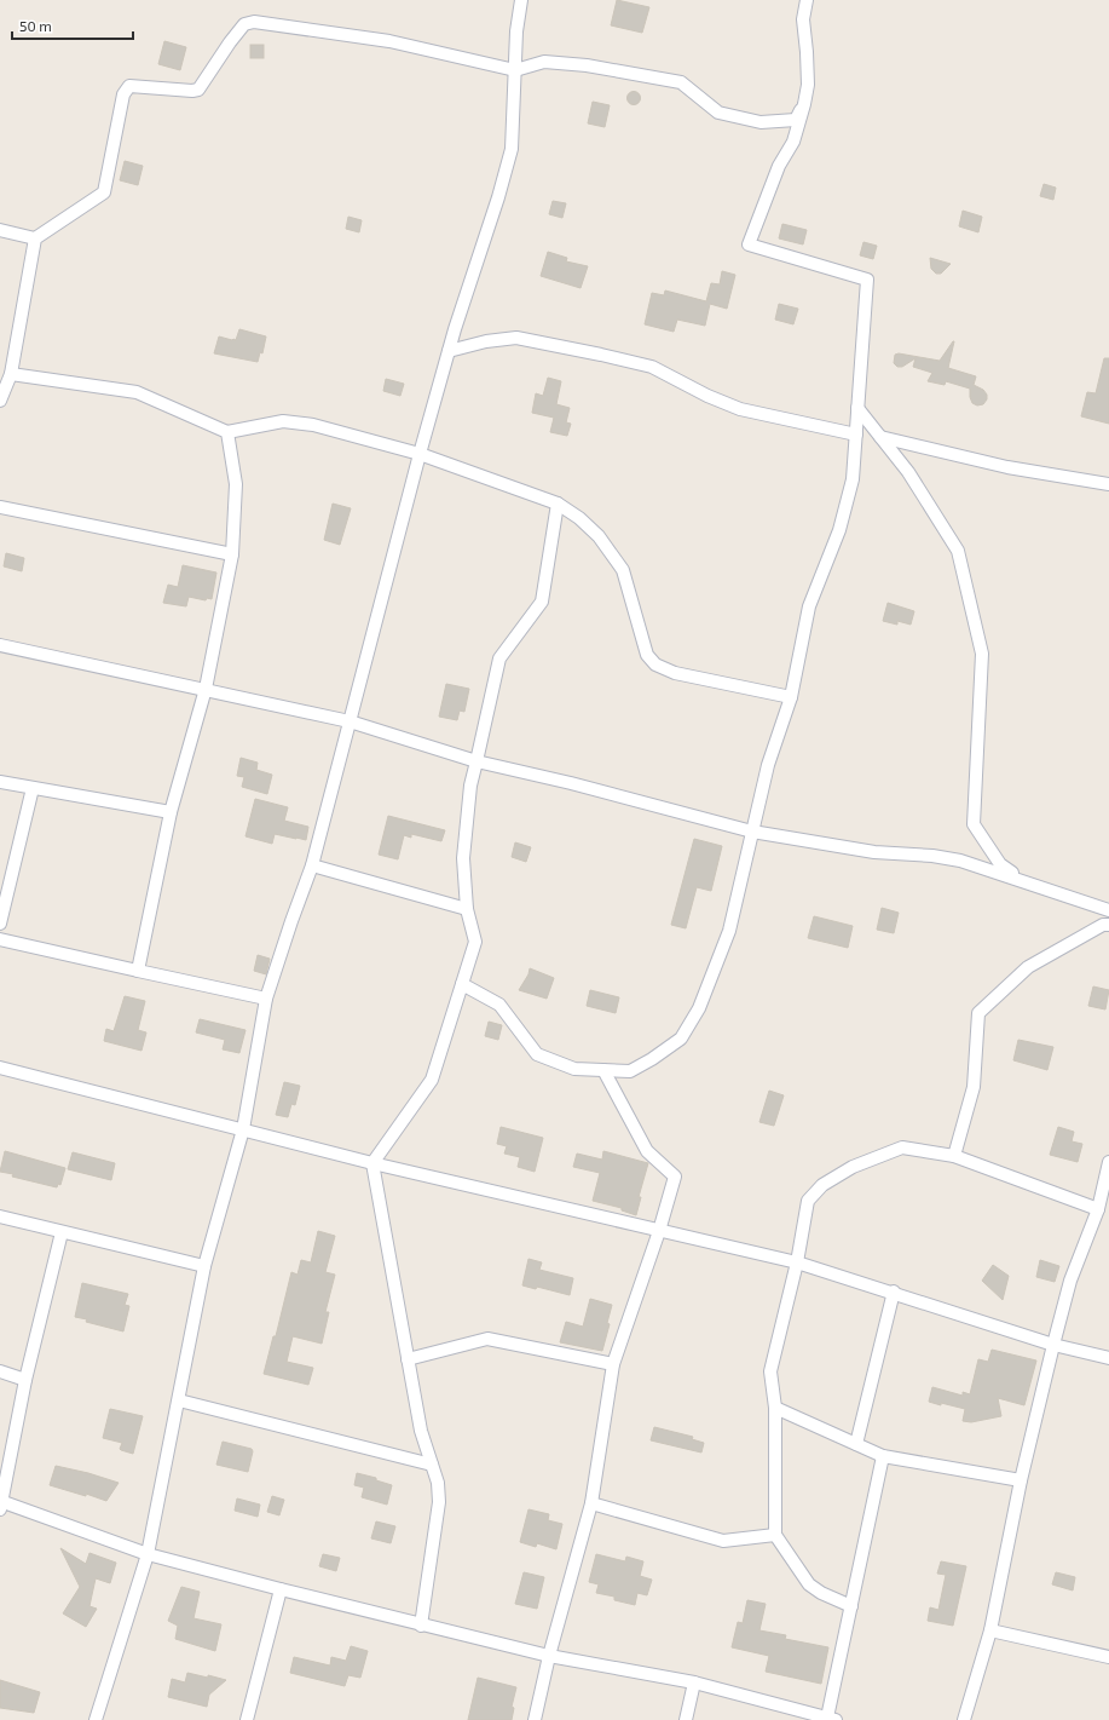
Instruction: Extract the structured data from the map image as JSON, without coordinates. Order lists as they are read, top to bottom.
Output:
{
  "scale_bar": "50 m"
}
